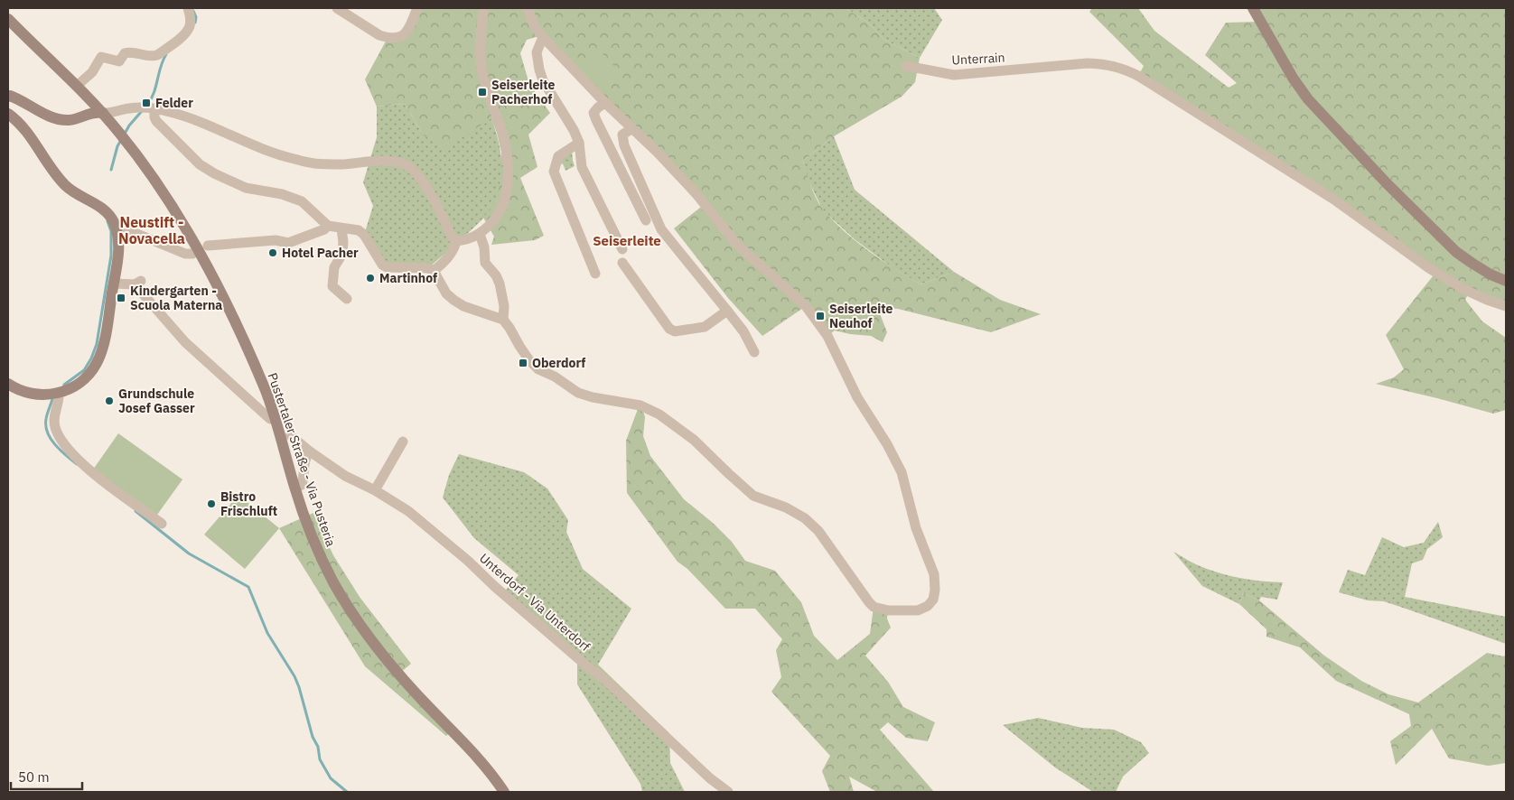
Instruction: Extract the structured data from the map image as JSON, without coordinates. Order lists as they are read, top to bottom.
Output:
{
  "streets": {
    "main road": ["Pustertaler Straße - Via Pusteria"],
    "street": ["Unterrain", "Unterdorf - Via Unterdorf"]
  },
  "districts": ["Neustift - Novacella", "Seiserleite"],
  "places": {
    "transit": [
      "Seiserleite Pacherhof",
      "Felder",
      "Kindergarten - Scuola Materna",
      "Seiserleite Neuhof",
      "Oberdorf"
    ],
    "other": [
      "Hotel Pacher",
      "Martinhof",
      "Grundschule Josef Gasser",
      "Bistro Frischluft"
    ]
  },
  "scale_bar": "50 m"
}
